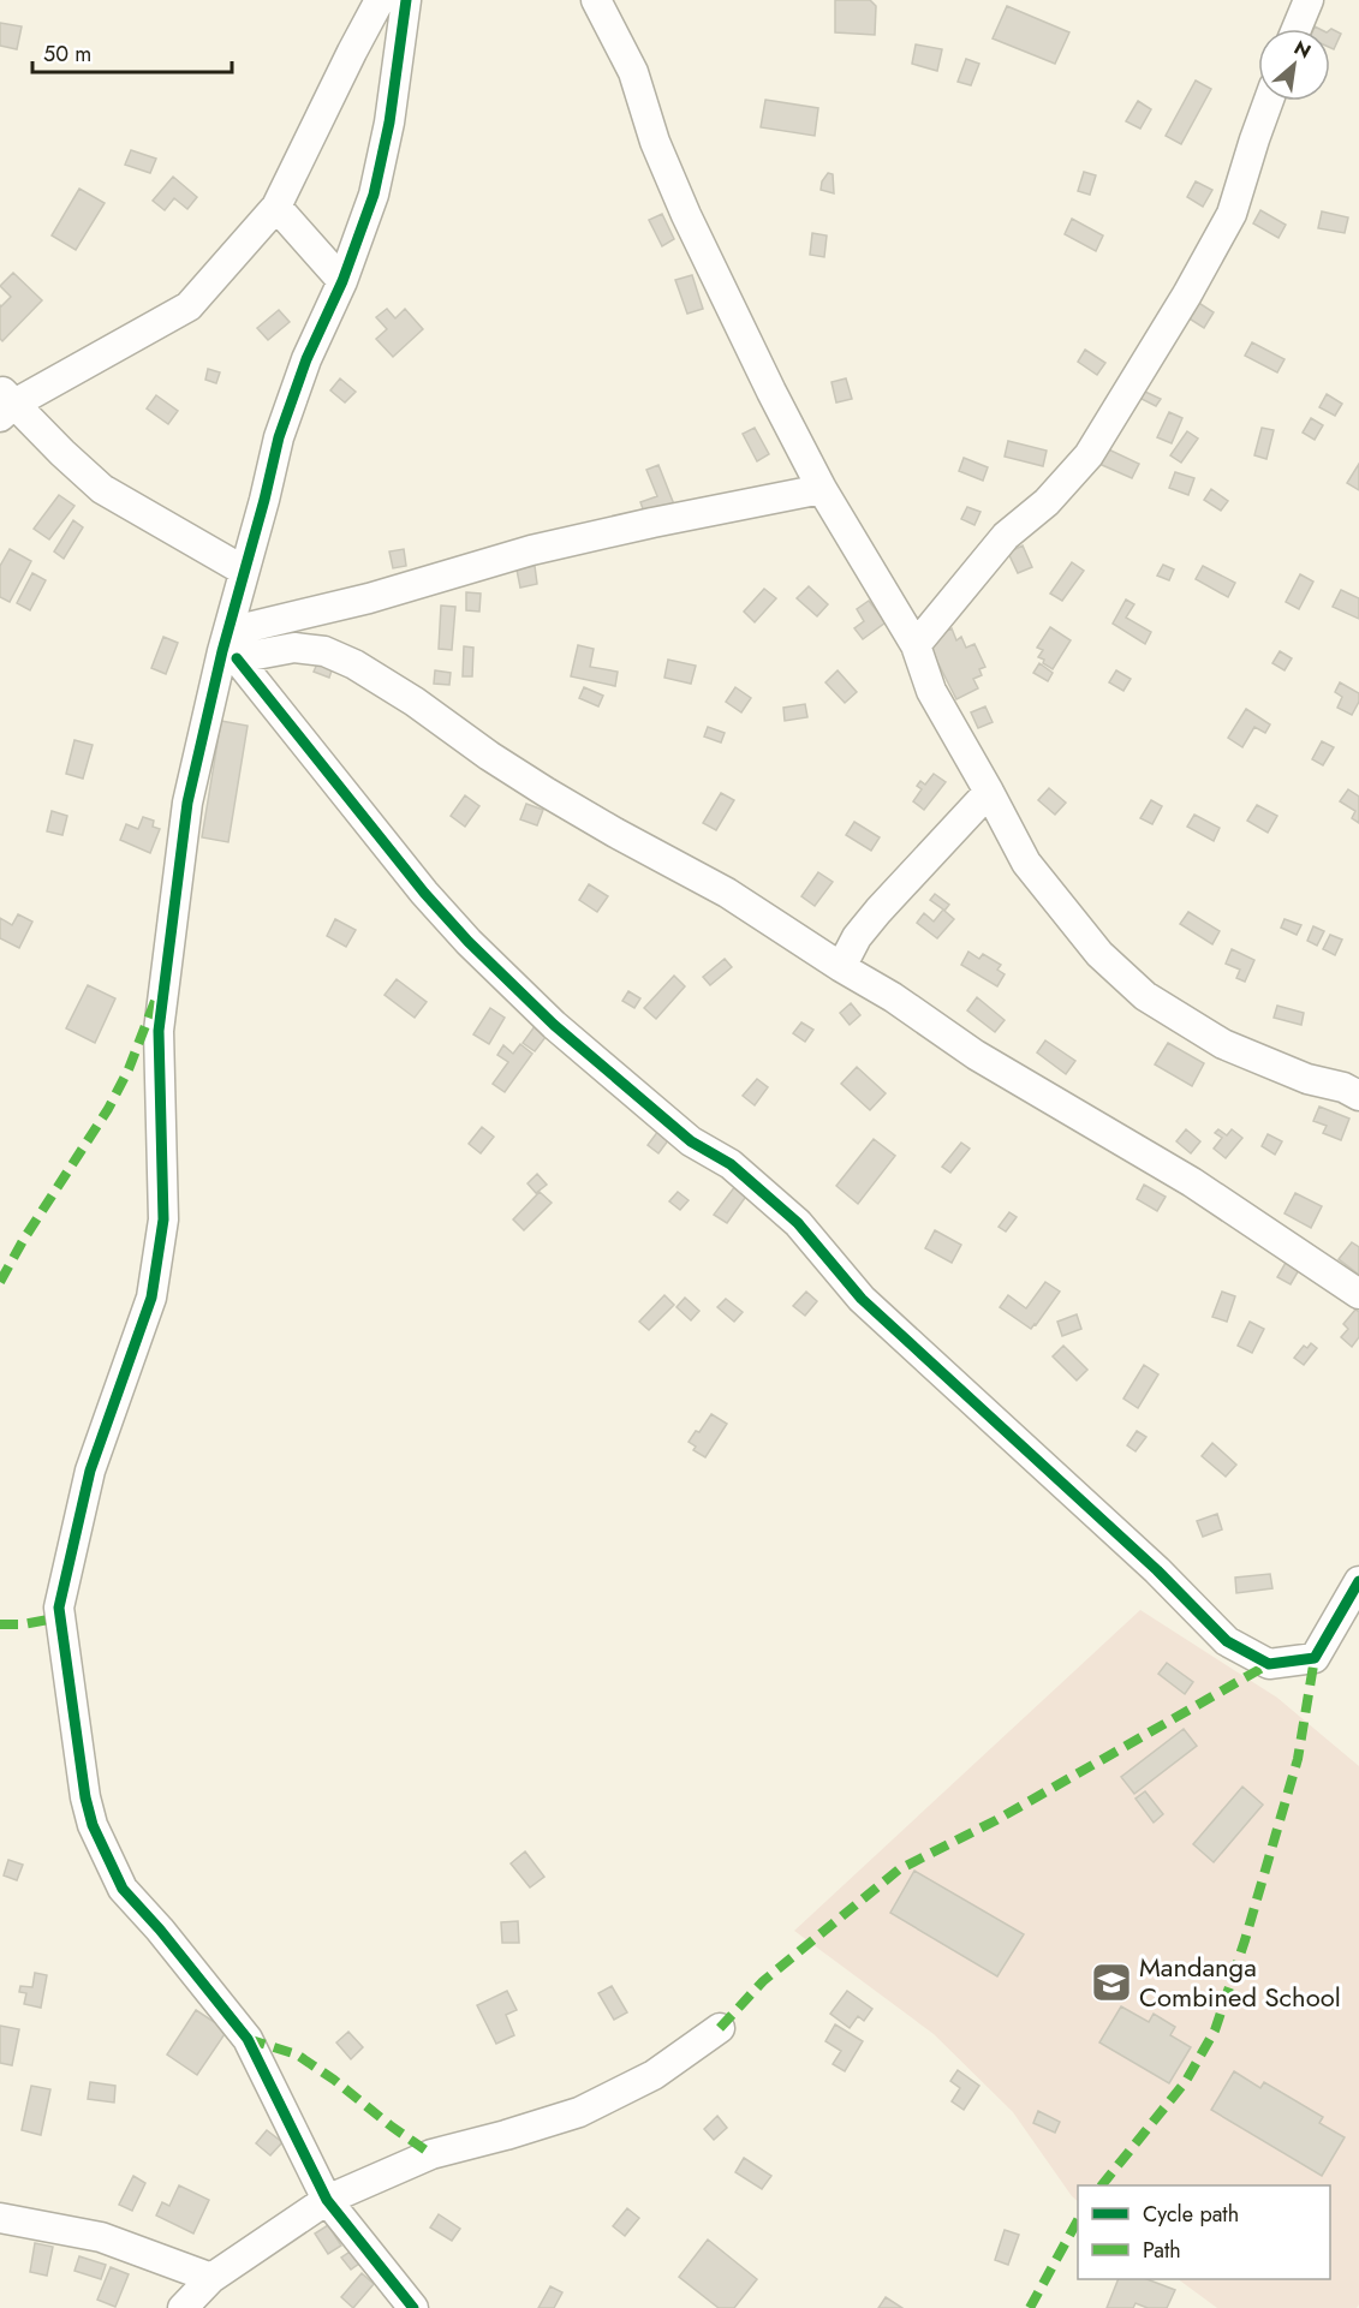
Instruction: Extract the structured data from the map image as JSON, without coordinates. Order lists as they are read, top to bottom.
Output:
{
  "places": {
    "school or university": ["Mandanga Combined School"]
  },
  "legend": ["Cycle path", "Path"],
  "scale_bar": "50 m",
  "north": "top right"
}
